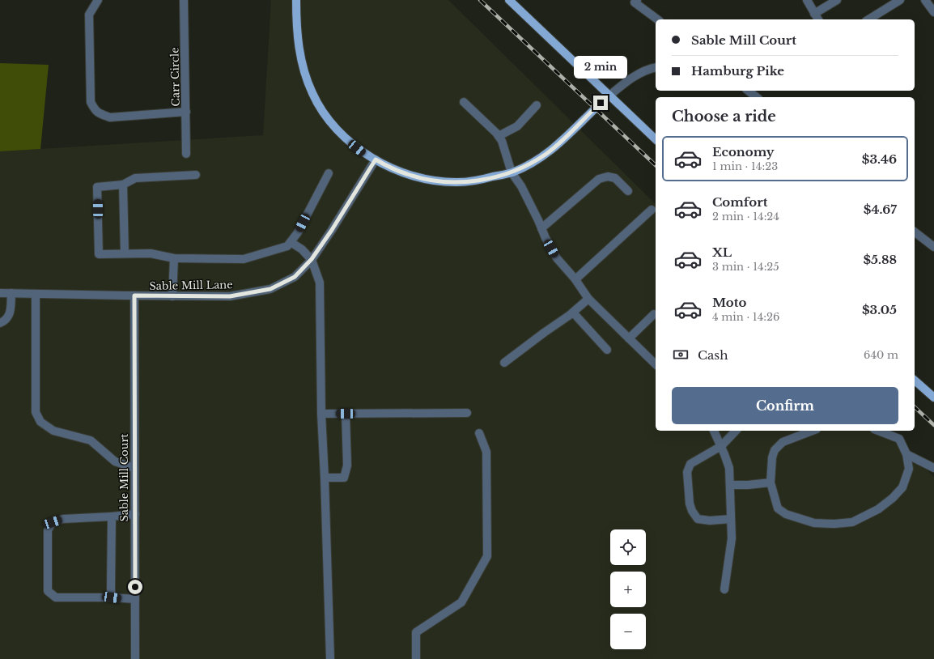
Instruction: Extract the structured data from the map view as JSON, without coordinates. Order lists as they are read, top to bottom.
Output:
{
  "streets": {
    "street": ["Carr Circle", "Sable Mill Lane", "Sable Mill Court"]
  },
  "crossings": [
    ["Sable Mill Lane", "Sable Mill Court"]
  ],
  "page": {
    "banner": ["Sable Mill Court", "Hamburg Pike"],
    "bubble": "2 min",
    "heading": "Choose a ride",
    "list": [
      {
        "name": "Economy",
        "note": "1 min · 14:23",
        "value": "$3.46"
      },
      {
        "name": "Comfort",
        "note": "2 min · 14:24",
        "value": "$4.67"
      },
      {
        "name": "XL",
        "note": "3 min · 14:25",
        "value": "$5.88"
      },
      {
        "name": "Moto",
        "note": "4 min · 14:26",
        "value": "$3.05"
      }
    ],
    "pay": ["Cash", "640 m"],
    "buttons": "Confirm",
    "map_buttons": ["+", "−"]
  }
}
